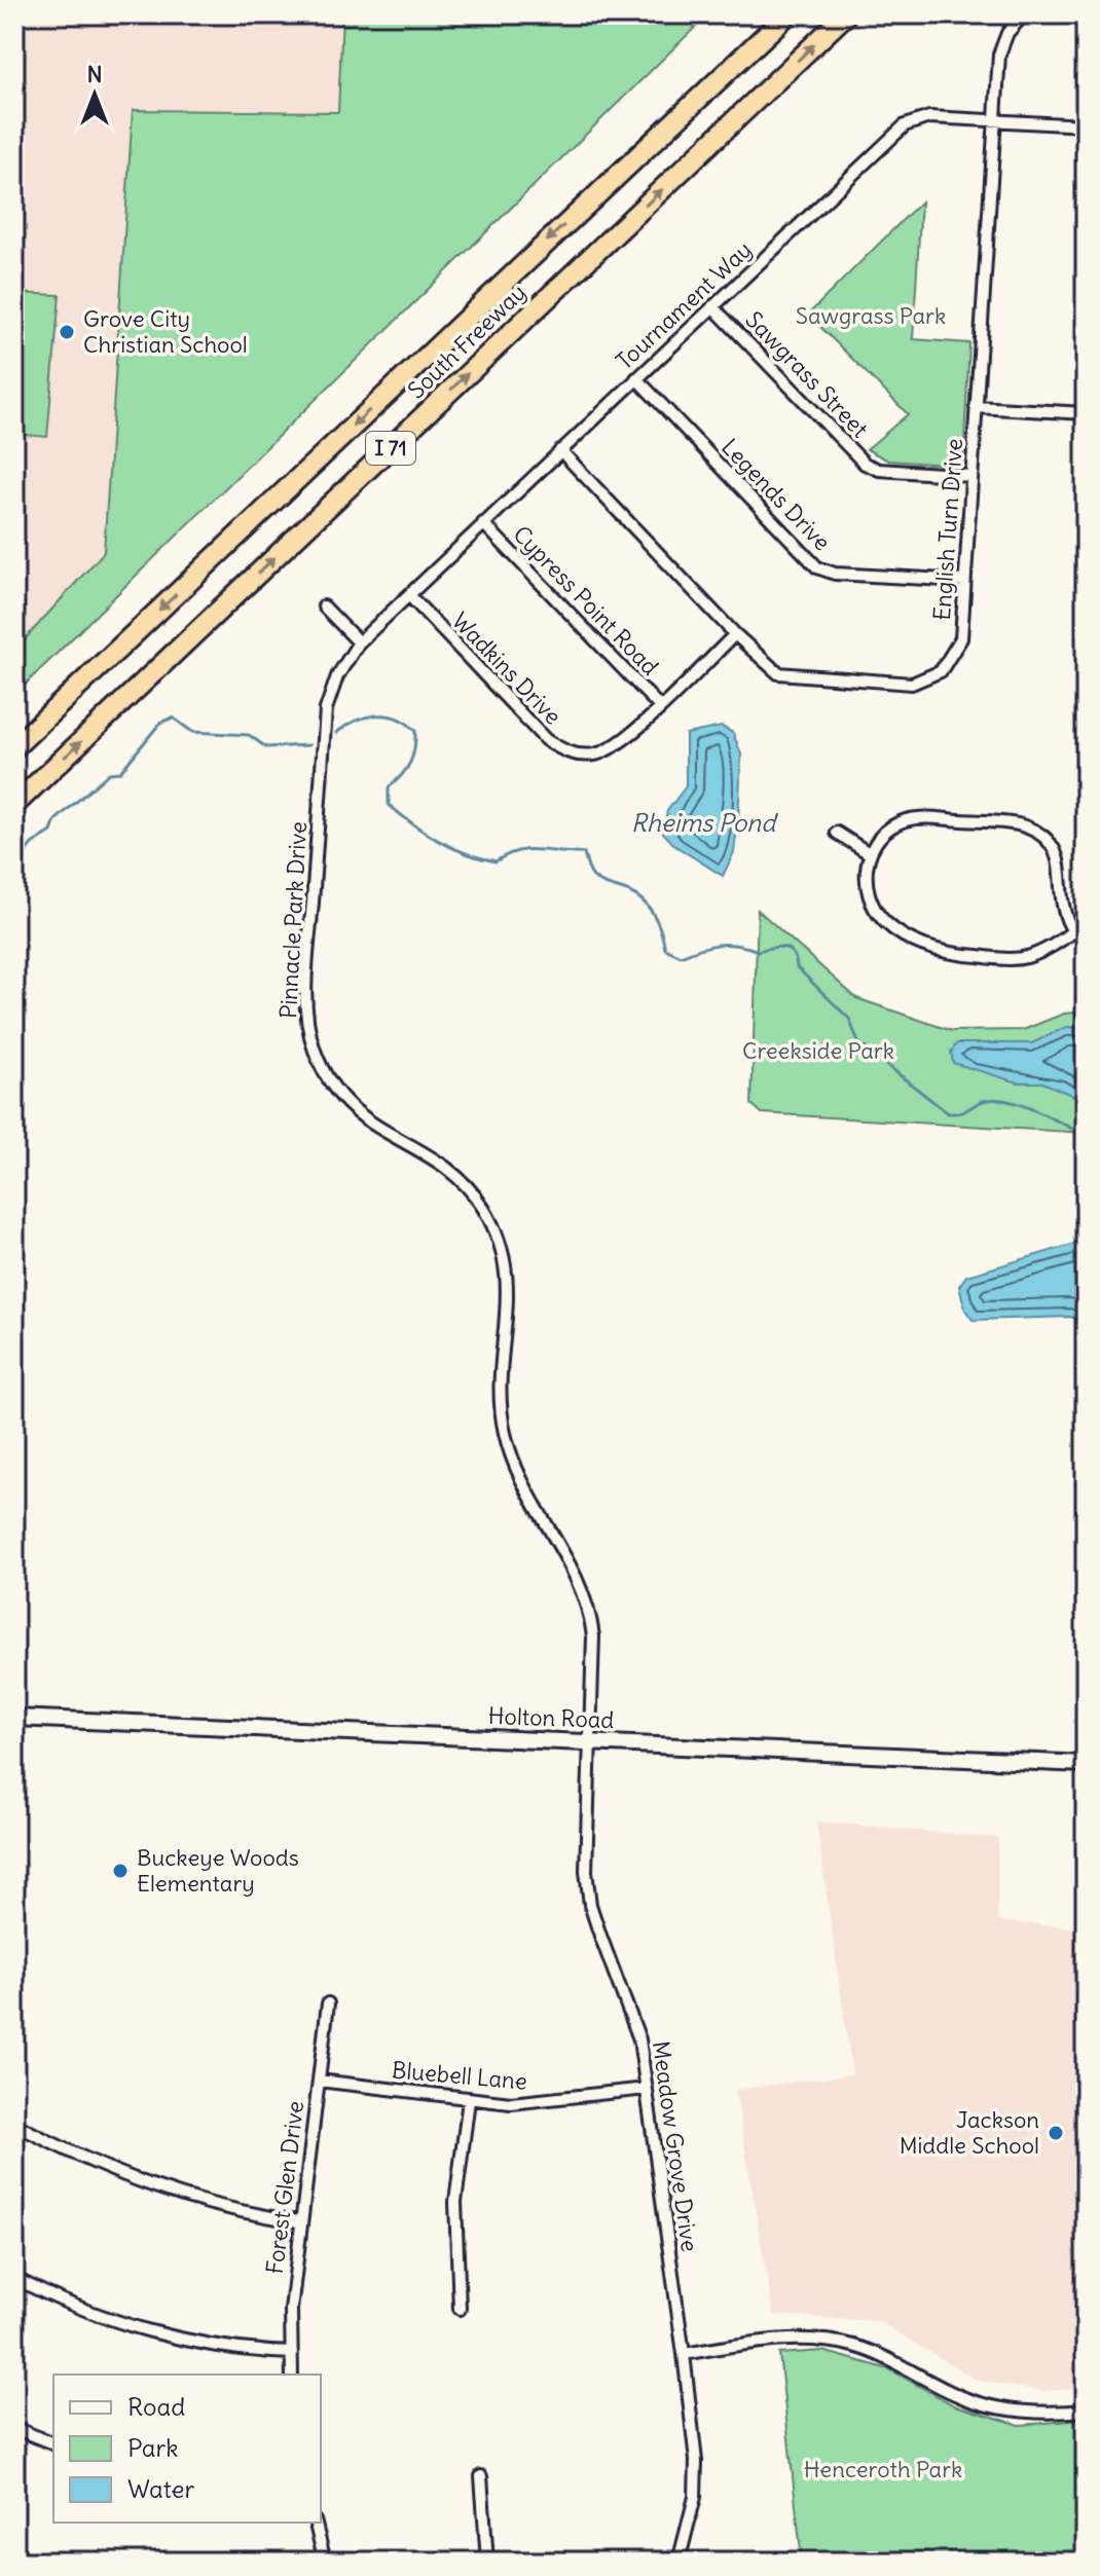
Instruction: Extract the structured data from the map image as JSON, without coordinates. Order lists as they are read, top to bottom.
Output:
{
  "streets": {
    "highway": ["South Freeway", "I 71"],
    "street": [
      "Tournament Way",
      "Sawgrass Street",
      "Legends Drive",
      "English Turn Drive",
      "Cypress Point Road",
      "Wadkins Drive",
      "Pinnacle Park Drive",
      "Holton Road",
      "Bluebell Lane",
      "Meadow Grove Drive",
      "Forest Glen Drive"
    ]
  },
  "crossings": [
    ["Tournament Way", "Sawgrass Street"],
    ["Tournament Way", "Legends Drive"],
    ["Tournament Way", "English Turn Drive"],
    ["Tournament Way", "Cypress Point Road"],
    ["Tournament Way", "Wadkins Drive"],
    ["Tournament Way", "Pinnacle Park Drive"],
    ["Sawgrass Street", "English Turn Drive"],
    ["Legends Drive", "English Turn Drive"],
    ["English Turn Drive", "Wadkins Drive"],
    ["Cypress Point Road", "Wadkins Drive"],
    ["Pinnacle Park Drive", "Holton Road"],
    ["Pinnacle Park Drive", "Meadow Grove Drive"],
    ["Holton Road", "Meadow Grove Drive"],
    ["Bluebell Lane", "Meadow Grove Drive"],
    ["Bluebell Lane", "Forest Glen Drive"]
  ],
  "water": ["Rheims Pond"],
  "parks": ["Sawgrass Park", "Creekside Park", "Henceroth Park"],
  "places": ["Grove City Christian School", "Buckeye Woods Elementary", "Jackson Middle School"],
  "legend": ["Road", "Park", "Water"],
  "north": "top"
}
